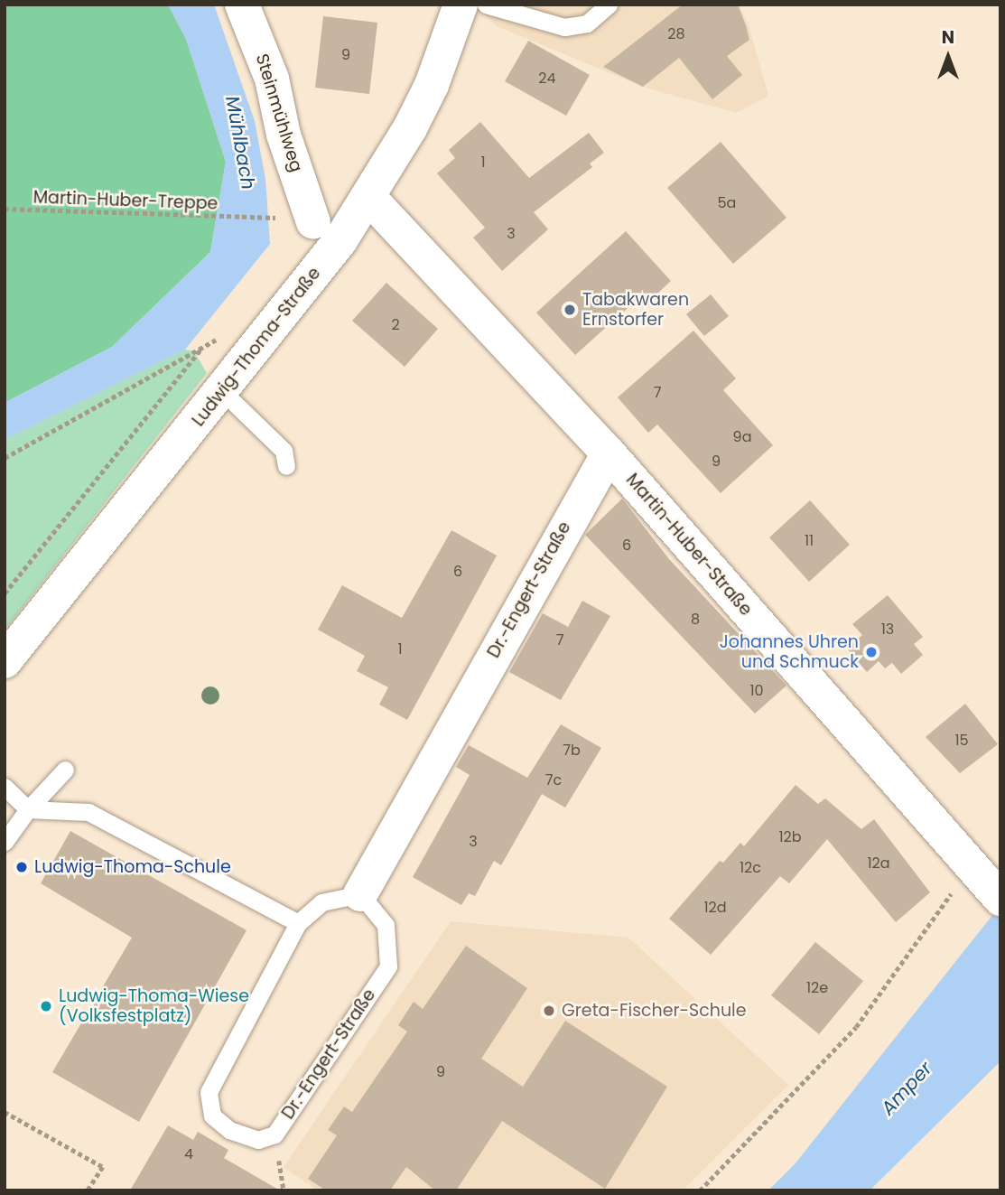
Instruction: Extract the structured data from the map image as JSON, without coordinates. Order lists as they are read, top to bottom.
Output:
{
  "streets": {
    "street": [
      "Steinmühlweg",
      "Ludwig-Thoma-Straße",
      "Martin-Huber-Straße",
      "Dr.-Engert-Straße"
    ],
    "path": ["Martin-Huber-Treppe"]
  },
  "crossings": [
    ["Steinmühlweg", "Martin-Huber-Treppe"],
    ["Ludwig-Thoma-Straße", "Martin-Huber-Straße"],
    ["Martin-Huber-Straße", "Dr.-Engert-Straße"]
  ],
  "water": ["Mühlbach", "Amper"],
  "places": [
    "Tabakwaren Ernstorfer",
    "Johannes Uhren und Schmuck",
    "Ludwig-Thoma-Schule",
    "Ludwig-Thoma-Wiese (Volksfestplatz)",
    "Greta-Fischer-Schule"
  ],
  "house_numbers": [
    "28",
    "9",
    "24",
    "1",
    "5a",
    "3",
    "2",
    "7",
    "9a",
    "9",
    "11",
    "6",
    "6",
    "8",
    "13",
    "7",
    "1",
    "10",
    "15",
    "7b",
    "7c",
    "12b",
    "3",
    "12a",
    "12c",
    "12d",
    "12e",
    "9",
    "4"
  ],
  "north": "top"
}
